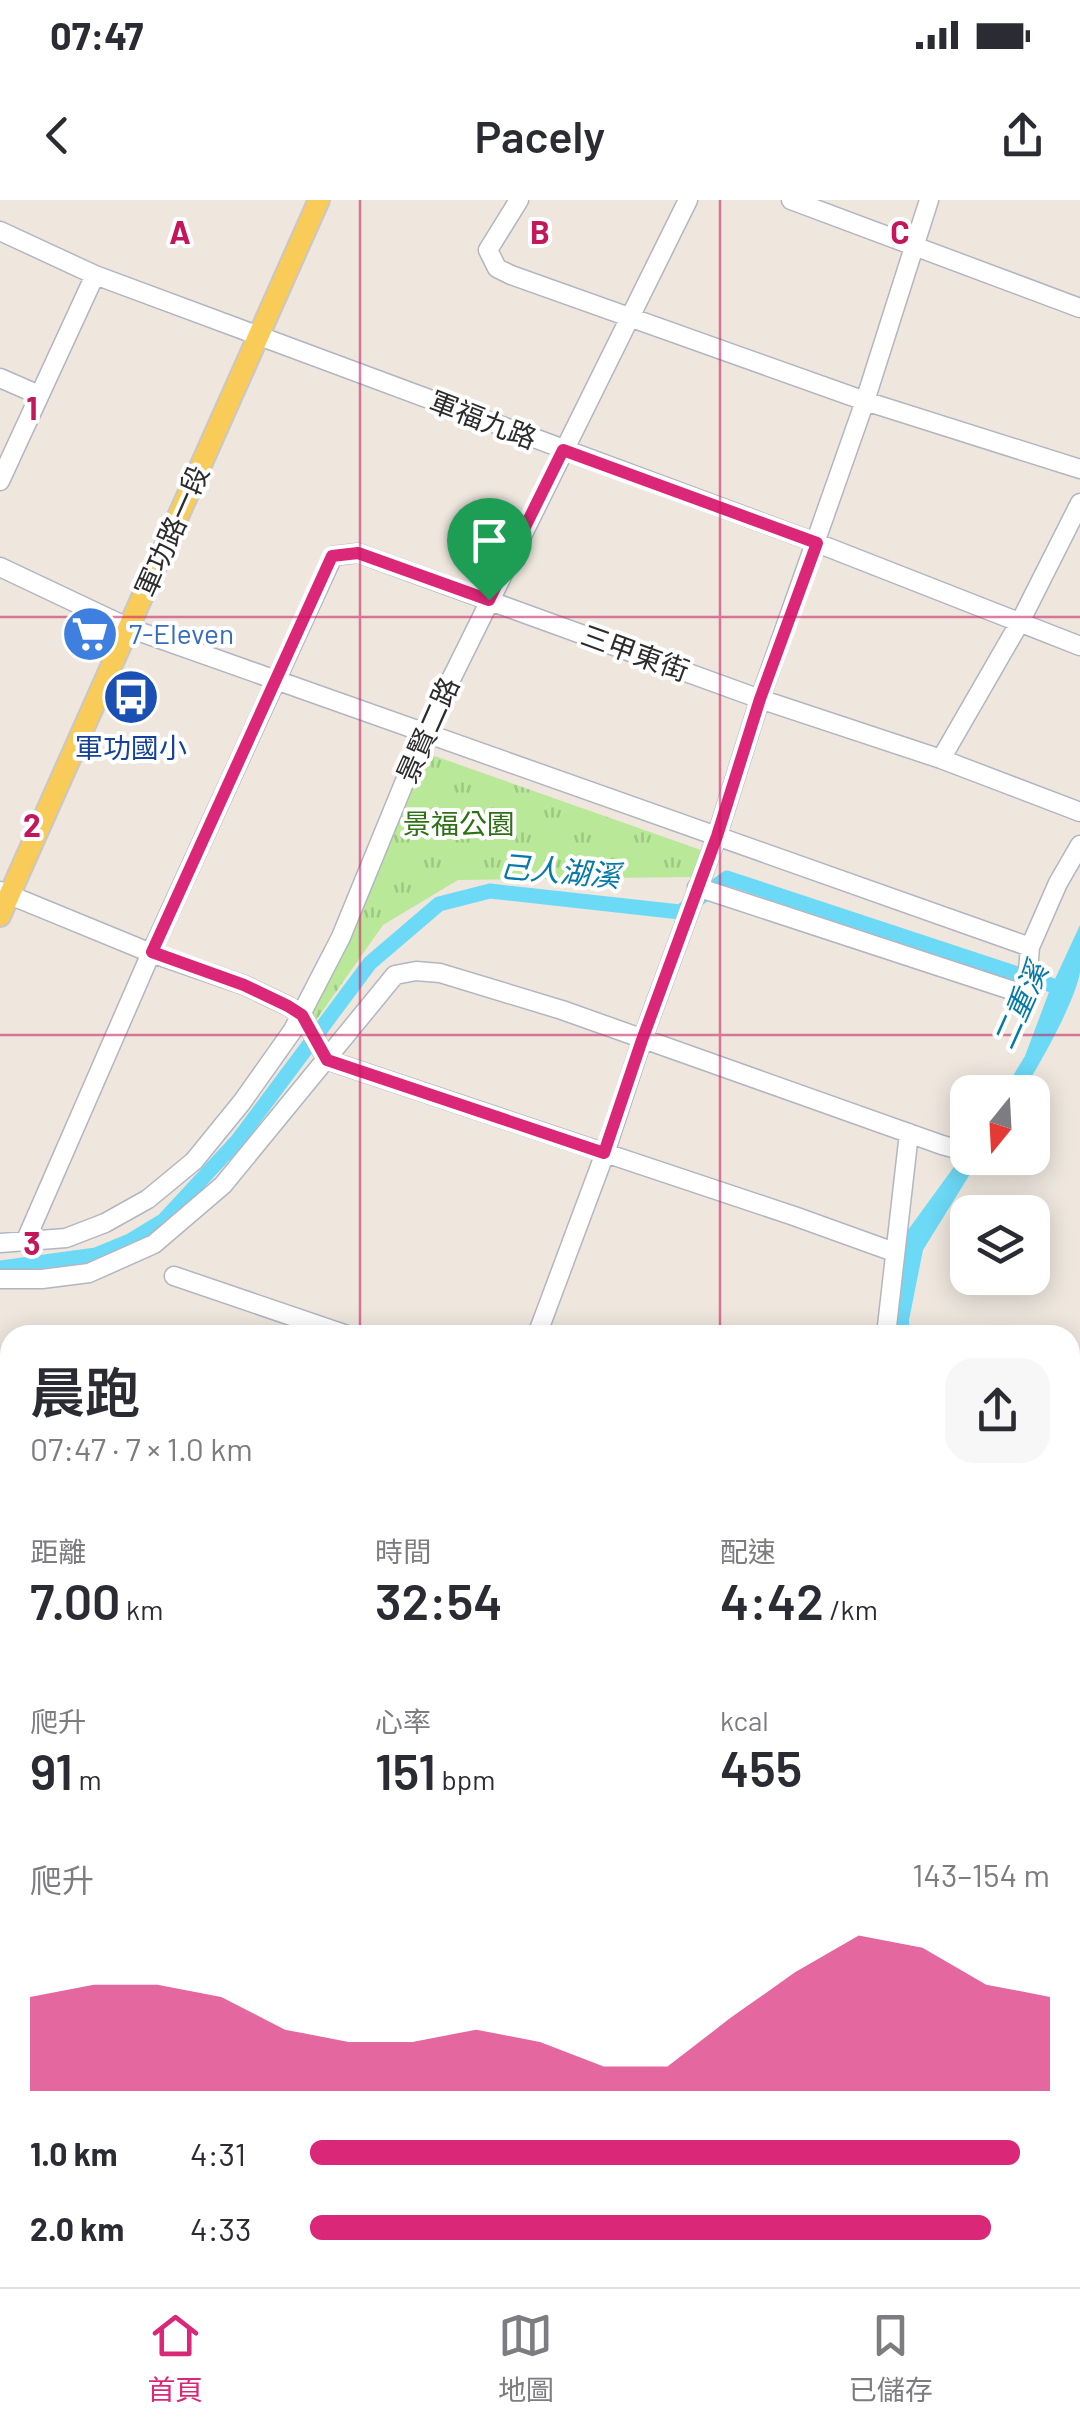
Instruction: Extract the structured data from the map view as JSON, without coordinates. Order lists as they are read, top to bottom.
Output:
{
  "streets": {
    "main road": ["軍功路一段"],
    "street": ["軍福九路", "三甲東街", "景賢二路"]
  },
  "crossings": [
    ["軍福九路", "軍功路一段"],
    ["軍福九路", "景賢二路"],
    ["三甲東街", "景賢二路"]
  ],
  "water": ["己人湖溪", "二重溪"],
  "parks": ["景福公園"],
  "places": {
    "supermarket": ["7-Eleven"],
    "bus stop": ["軍功國小"]
  },
  "north": "bottom",
  "page": {
    "status": "07:47",
    "header": "Pacely",
    "heading": ["晨跑", "07:47 · 7 × 1.0 km"],
    "stats": [
      ["距離", "7.00 km"],
      ["時間", "32:54"],
      ["配速", "4:42 /km"],
      ["爬升", "91 m"],
      ["心率", "151 bpm"],
      ["kcal", "455"]
    ],
    "chart": ["爬升", "143–154 m"],
    "list": [
      {
        "name": "1.0 km",
        "note": "4:31"
      },
      {
        "name": "2.0 km",
        "note": "4:33"
      }
    ],
    "tabs": ["首頁", "地圖", "已儲存"]
  },
  "grid": {
    "columns": ["A", "B", "C"],
    "rows": ["1", "2", "3"]
  }
}
